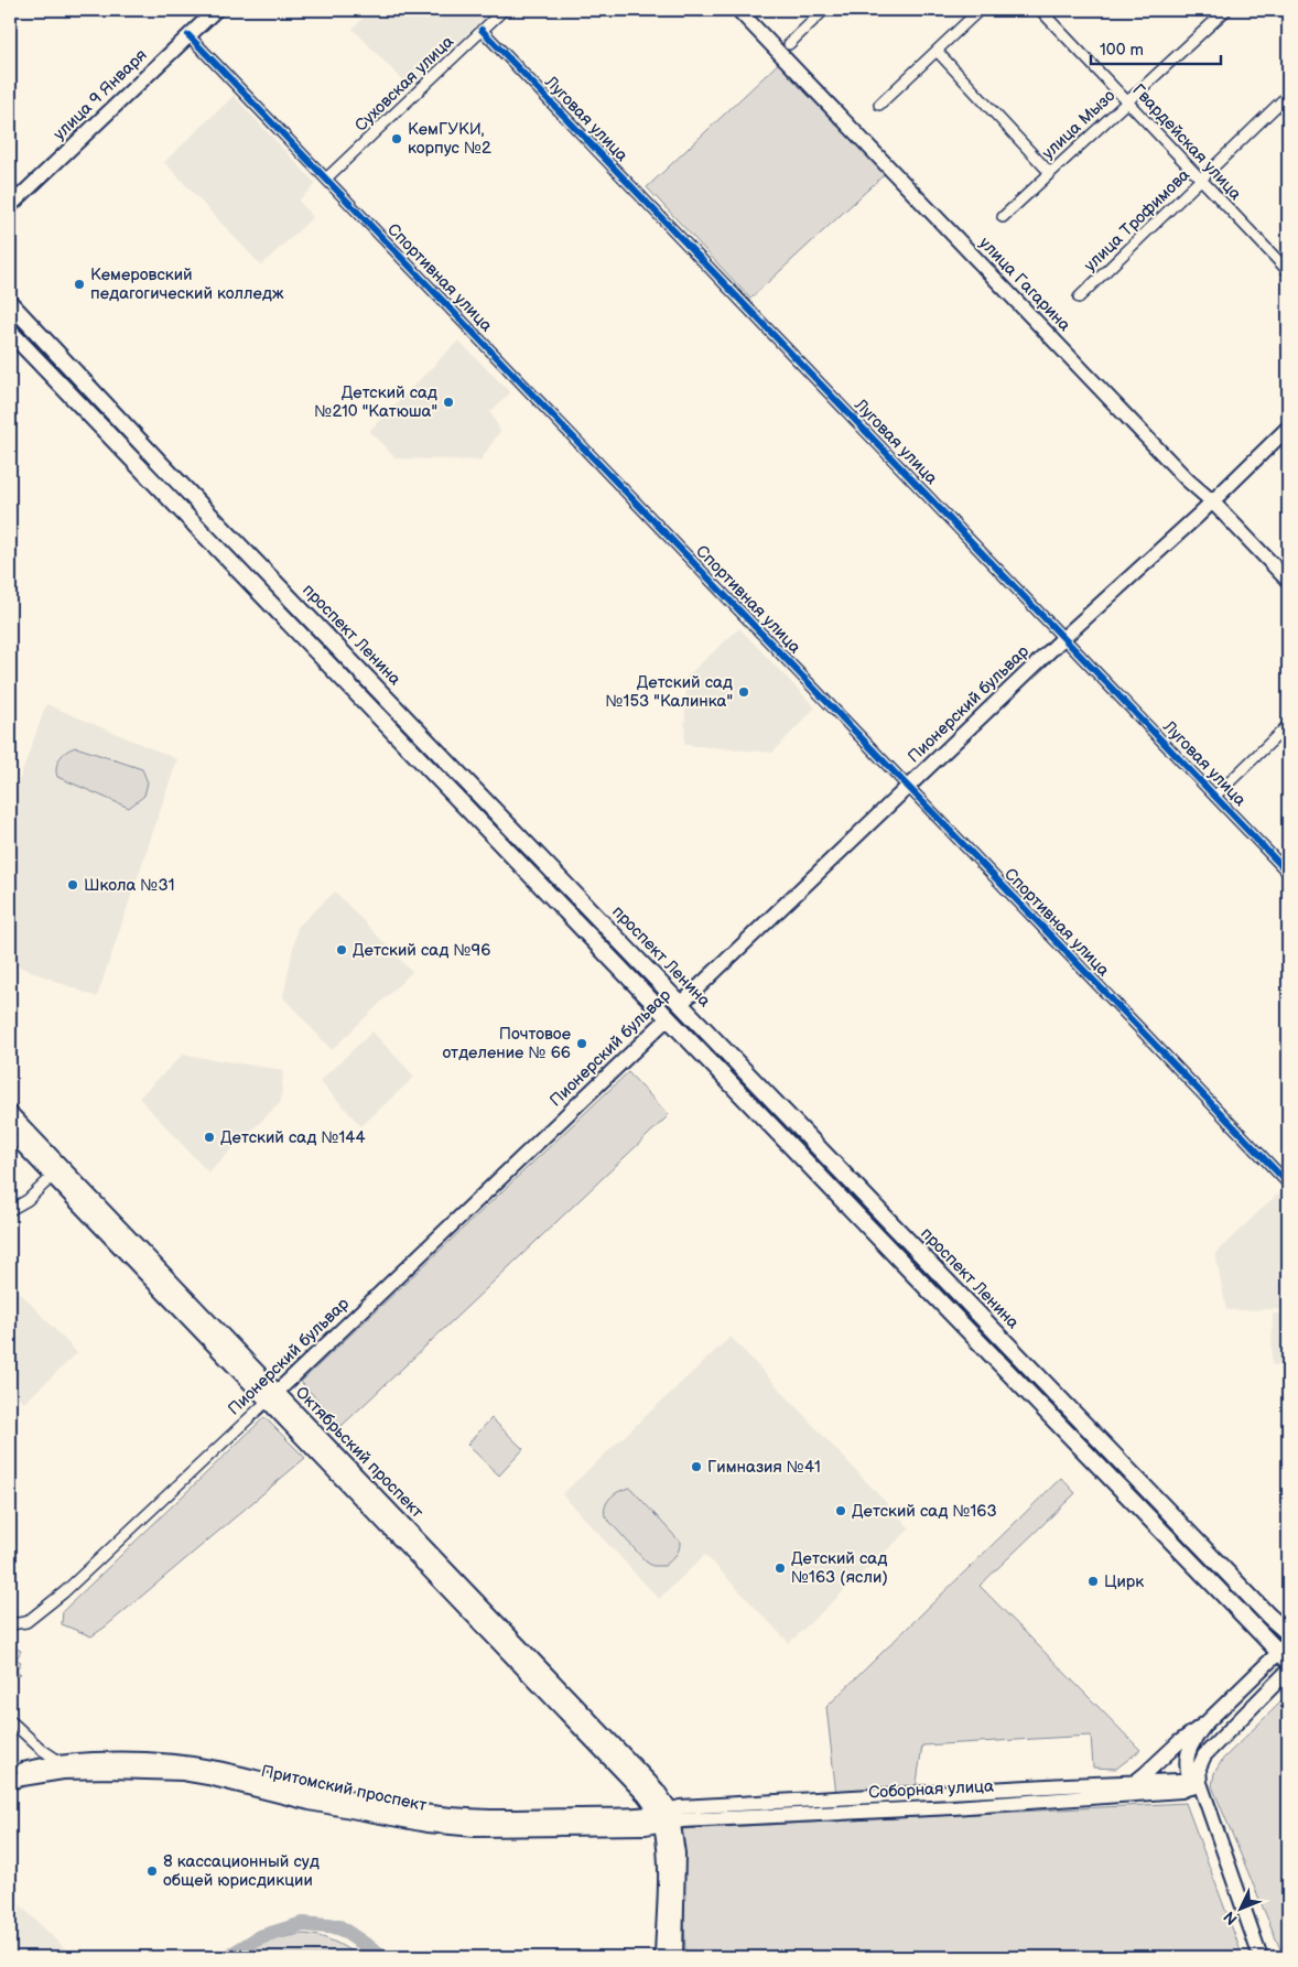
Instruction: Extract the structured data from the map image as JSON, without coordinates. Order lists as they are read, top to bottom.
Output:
{
  "streets": {
    "main road": [
      "улица 9 Января",
      "улица Гагарина",
      "проспект Ленина",
      "Пионерский бульвар",
      "Октябрьский проспект",
      "Притомский проспект",
      "Соборная улица"
    ],
    "street": [
      "Суховская улица",
      "Луговая улица",
      "улица Мызо",
      "Гвардейская улица",
      "улица Трофимова",
      "Спортивная улица"
    ]
  },
  "crossings": [
    ["Суховская улица", "Луговая улица"],
    ["Суховская улица", "Спортивная улица"],
    ["улица 9 Января", "Спортивная улица"],
    ["Луговая улица", "Пионерский бульвар"],
    ["улица Мызо", "Гвардейская улица"],
    ["Гвардейская улица", "улица Трофимова"],
    ["Спортивная улица", "Пионерский бульвар"],
    ["улица Гагарина", "Пионерский бульвар"],
    ["проспект Ленина", "Пионерский бульвар"],
    ["Пионерский бульвар", "Октябрьский проспект"],
    ["Октябрьский проспект", "Притомский проспект"],
    ["Октябрьский проспект", "Соборная улица"],
    ["Притомский проспект", "Соборная улица"]
  ],
  "places": [
    "КемГУКИ, корпус №2",
    "Кемеровский педагогический колледж",
    "Детский сад №210 \"Катюша\"",
    "Детский сад №153 \"Калинка\"",
    "Школа №31",
    "Детский сад №96",
    "Почтовое отделение № 66",
    "Детский сад №144",
    "Гимназия №41",
    "Детский сад №163",
    "Детский сад №163 (ясли)",
    "Цирк",
    "8 кассационный суд общей юрисдикции"
  ],
  "scale_bar": "100 m",
  "north": "bottom left"
}
